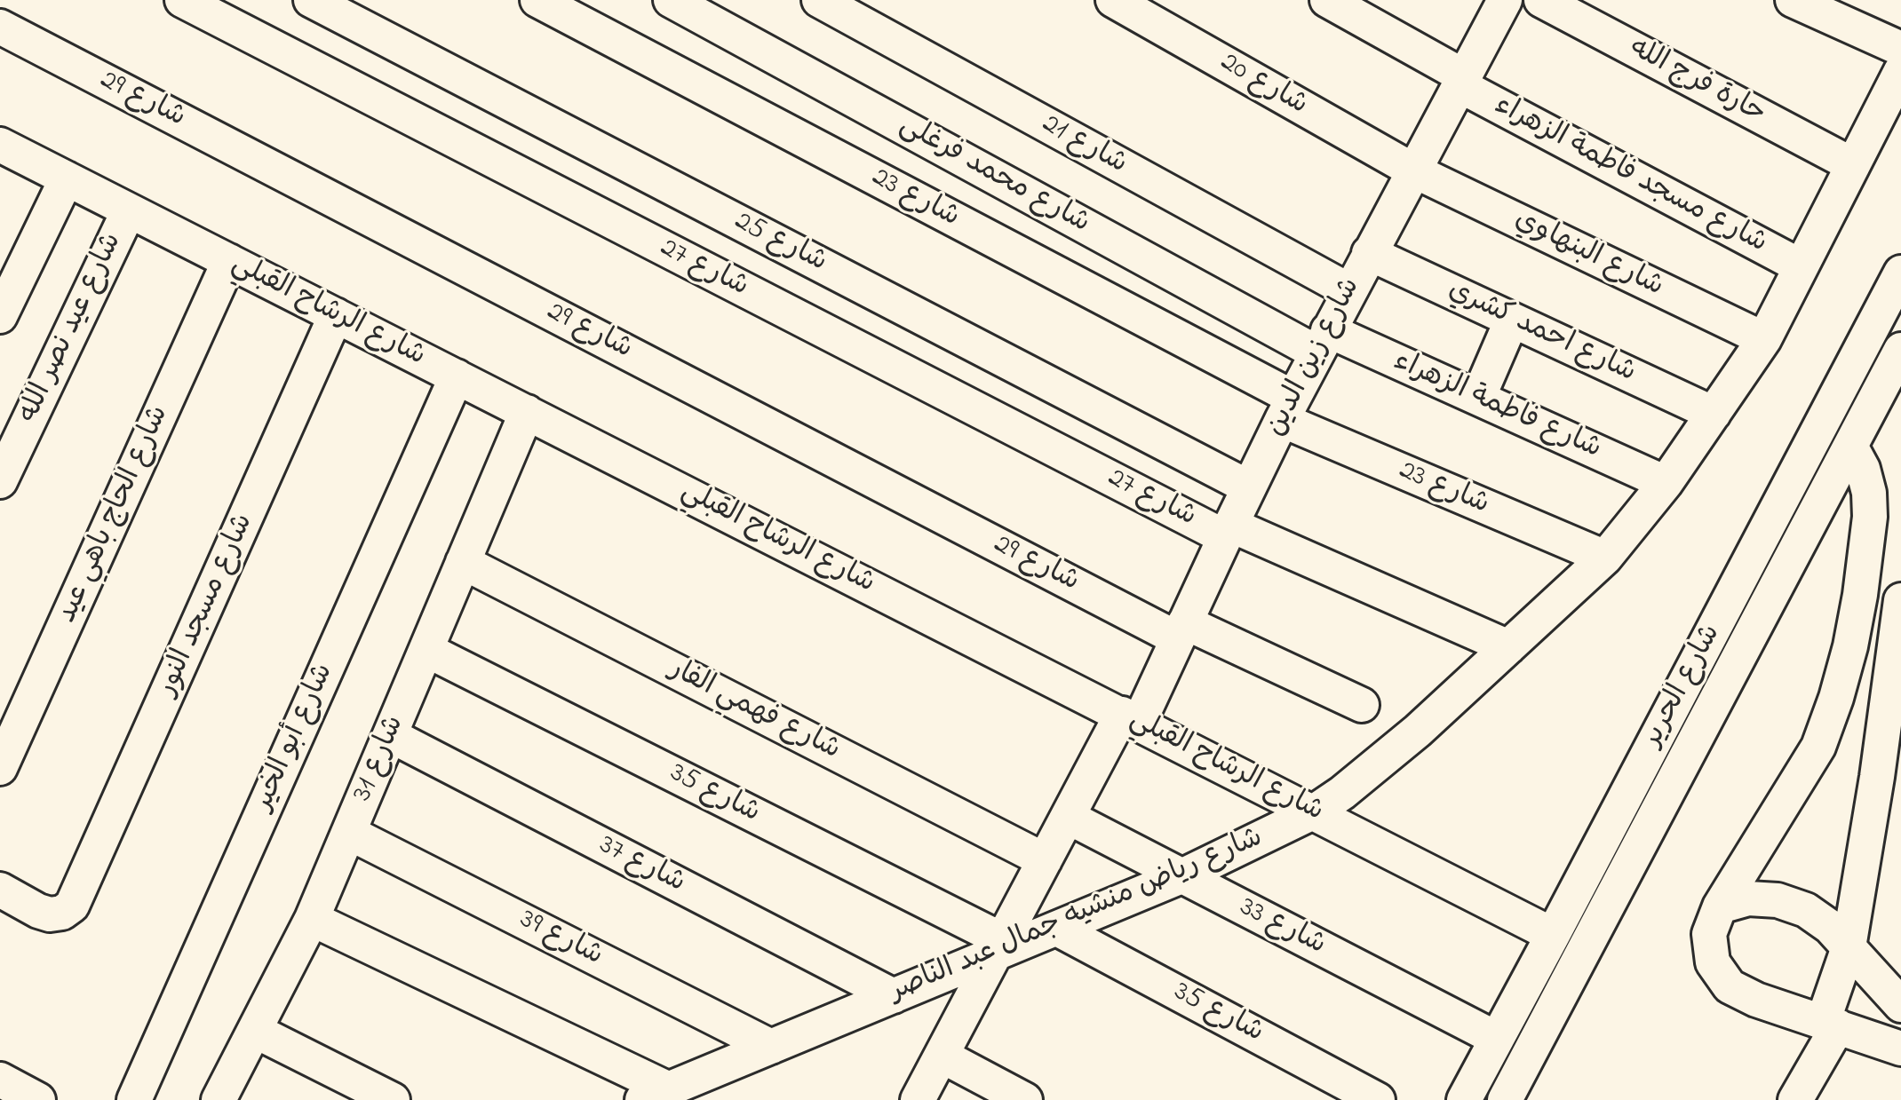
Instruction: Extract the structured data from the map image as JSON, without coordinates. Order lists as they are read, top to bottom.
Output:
{
  "streets": {
    "street": [
      "حارة فرج الله",
      "شارع 20",
      "شارع 29",
      "شارع 21",
      "شارع محمد فرغلى",
      "شارع مسجد فاطمة الزهراء",
      "شارع 23",
      "شارع 25",
      "شارع البنهاوي",
      "شارع 27",
      "شارع الرشاح القبلي",
      "شارع عيد نصر الله",
      "شارع احمد كشري",
      "شارع زين الدين",
      "شارع فاطمة الزهراء",
      "شارع الحاج باهي عيد",
      "شارع مسجد النور",
      "شارع الحرير",
      "شارع فهمي الفار",
      "شارع أبو الخير",
      "شارع 31",
      "شارع 35",
      "شارع 37",
      "شارع رياض منشيه جمال عبد الناصر",
      "شارع 33",
      "شارع 39"
    ]
  },
  "crossings": [
    ["حارة فرج الله", "شارع رياض منشيه جمال عبد الناصر"],
    ["شارع 20", "شارع البنهاوي"],
    ["شارع 20", "شارع زين الدين"],
    ["شارع 29", "شارع زين الدين"],
    ["شارع 21", "شارع زين الدين"],
    ["شارع محمد فرغلى", "شارع زين الدين"],
    ["شارع محمد فرغلى", "شارع فاطمة الزهراء"],
    ["شارع مسجد فاطمة الزهراء", "شارع زين الدين"],
    ["شارع مسجد فاطمة الزهراء", "شارع رياض منشيه جمال عبد الناصر"],
    ["شارع 23", "شارع زين الدين"],
    ["شارع 23", "شارع رياض منشيه جمال عبد الناصر"],
    ["شارع 25", "شارع زين الدين"],
    ["شارع البنهاوي", "شارع زين الدين"],
    ["شارع البنهاوي", "شارع رياض منشيه جمال عبد الناصر"],
    ["شارع 27", "شارع زين الدين"],
    ["شارع 27", "شارع رياض منشيه جمال عبد الناصر"],
    ["شارع الرشاح القبلي", "شارع عيد نصر الله"],
    ["شارع الرشاح القبلي", "شارع زين الدين"],
    ["شارع الرشاح القبلي", "شارع الحاج باهي عيد"],
    ["شارع الرشاح القبلي", "شارع مسجد النور"],
    ["شارع الرشاح القبلي", "شارع الحرير"],
    ["شارع الرشاح القبلي", "شارع أبو الخير"],
    ["شارع الرشاح القبلي", "شارع 31"],
    ["شارع الرشاح القبلي", "شارع رياض منشيه جمال عبد الناصر"],
    ["شارع احمد كشري", "شارع زين الدين"],
    ["شارع احمد كشري", "شارع رياض منشيه جمال عبد الناصر"],
    ["شارع زين الدين", "شارع فاطمة الزهراء"],
    ["شارع زين الدين", "شارع فهمي الفار"],
    ["شارع زين الدين", "شارع 35"],
    ["شارع زين الدين", "شارع رياض منشيه جمال عبد الناصر"],
    ["شارع زين الدين", "شارع 33"],
    ["شارع فاطمة الزهراء", "شارع رياض منشيه جمال عبد الناصر"],
    ["شارع الحرير", "شارع 33"],
    ["شارع فهمي الفار", "شارع 31"],
    ["شارع 31", "شارع 35"],
    ["شارع 31", "شارع 37"],
    ["شارع 31", "شارع 39"],
    ["شارع 35", "شارع رياض منشيه جمال عبد الناصر"],
    ["شارع 37", "شارع رياض منشيه جمال عبد الناصر"],
    ["شارع رياض منشيه جمال عبد الناصر", "شارع 33"],
    ["شارع رياض منشيه جمال عبد الناصر", "شارع 39"]
  ]
}
